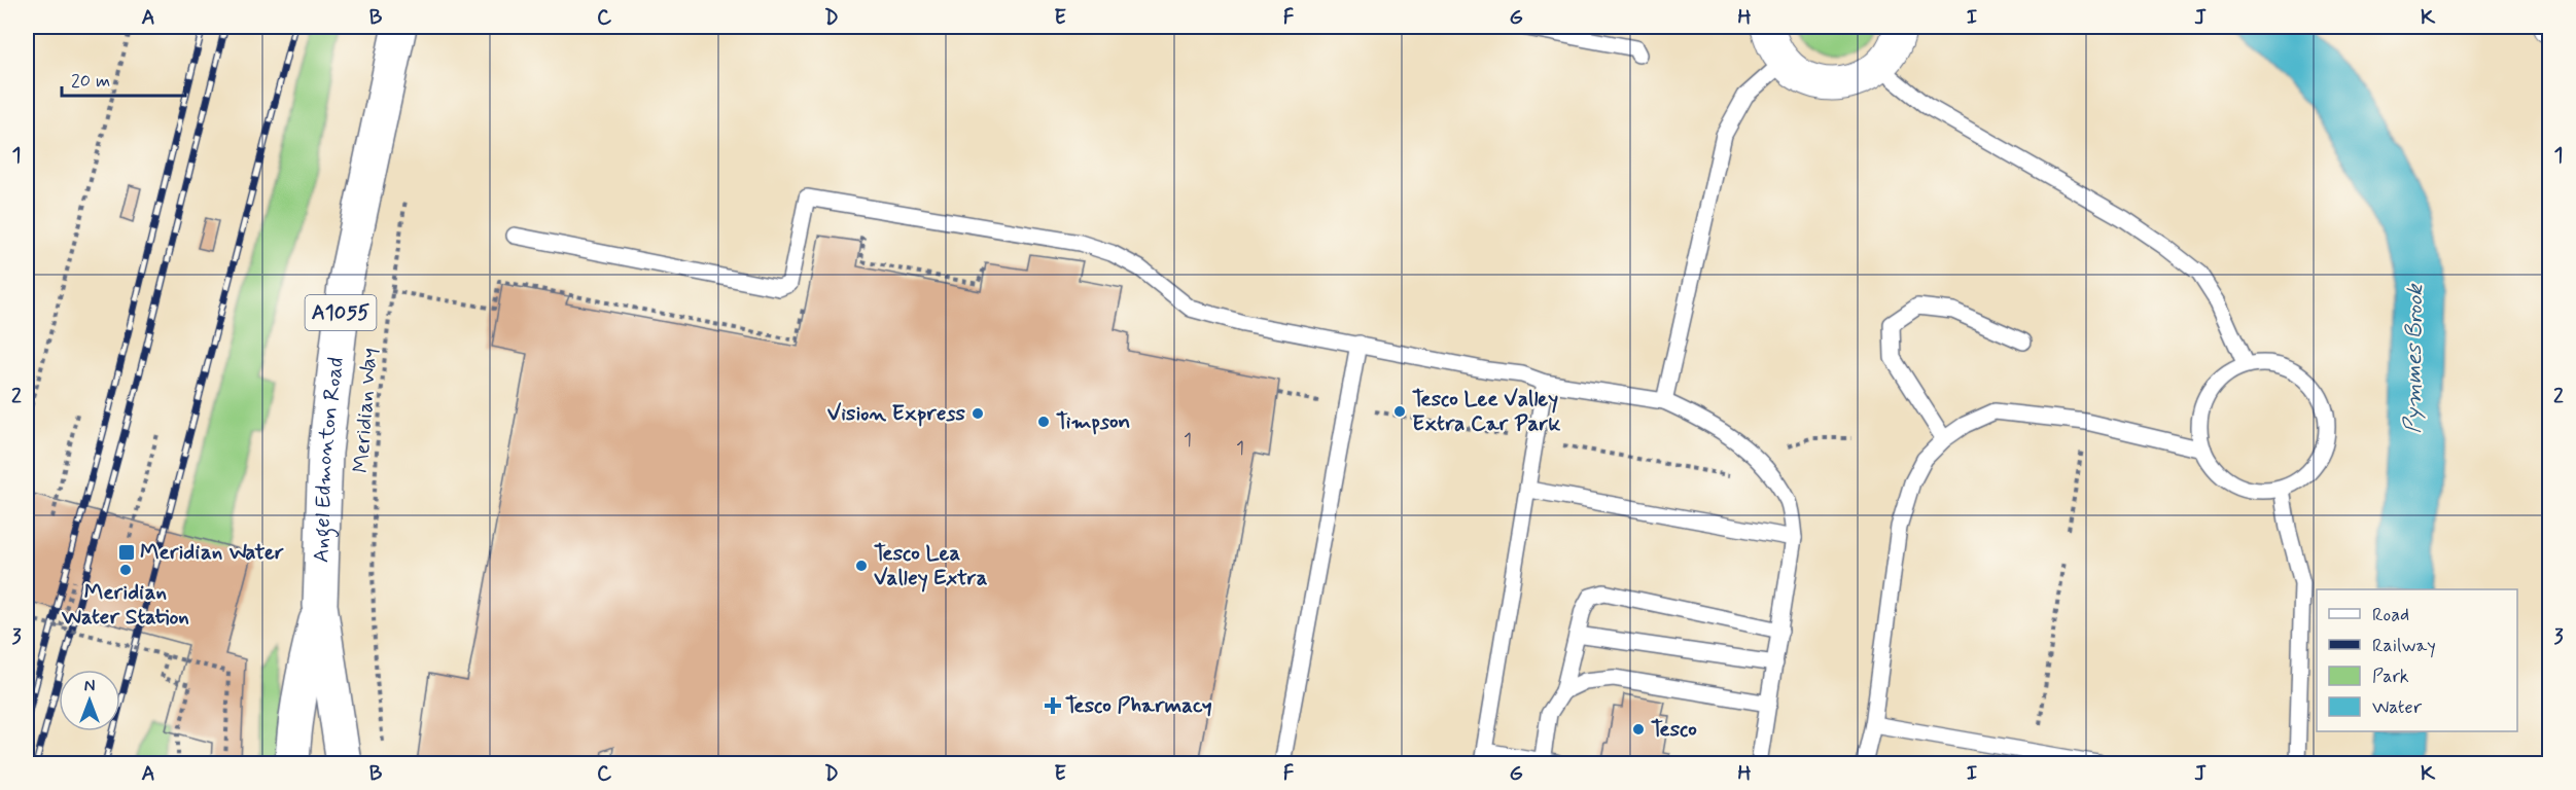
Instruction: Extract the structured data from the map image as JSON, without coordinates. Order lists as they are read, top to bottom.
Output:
{
  "streets": {
    "main road": ["A1055", "Angel Edmonton Road"],
    "path": ["Meridian Way"]
  },
  "water": ["Pymmes Brook"],
  "places": {
    "other": [
      "Tesco Lee Valley Extra Car Park",
      "Vision Express",
      "Timpson",
      "Tesco Lea Valley Extra",
      "Meridian Water Station",
      "Tesco"
    ],
    "transit": ["Meridian Water"],
    "health": ["Tesco Pharmacy"]
  },
  "house_numbers": ["1", "1"],
  "legend": [
    "Road",
    "Railway",
    "Park",
    "Water"
  ],
  "scale_bar": "20 m",
  "north": "top",
  "grid": {
    "columns": [
      "A",
      "B",
      "C",
      "D",
      "E",
      "F",
      "G",
      "H",
      "I",
      "J",
      "K"
    ],
    "rows": ["1", "2", "3"]
  }
}
